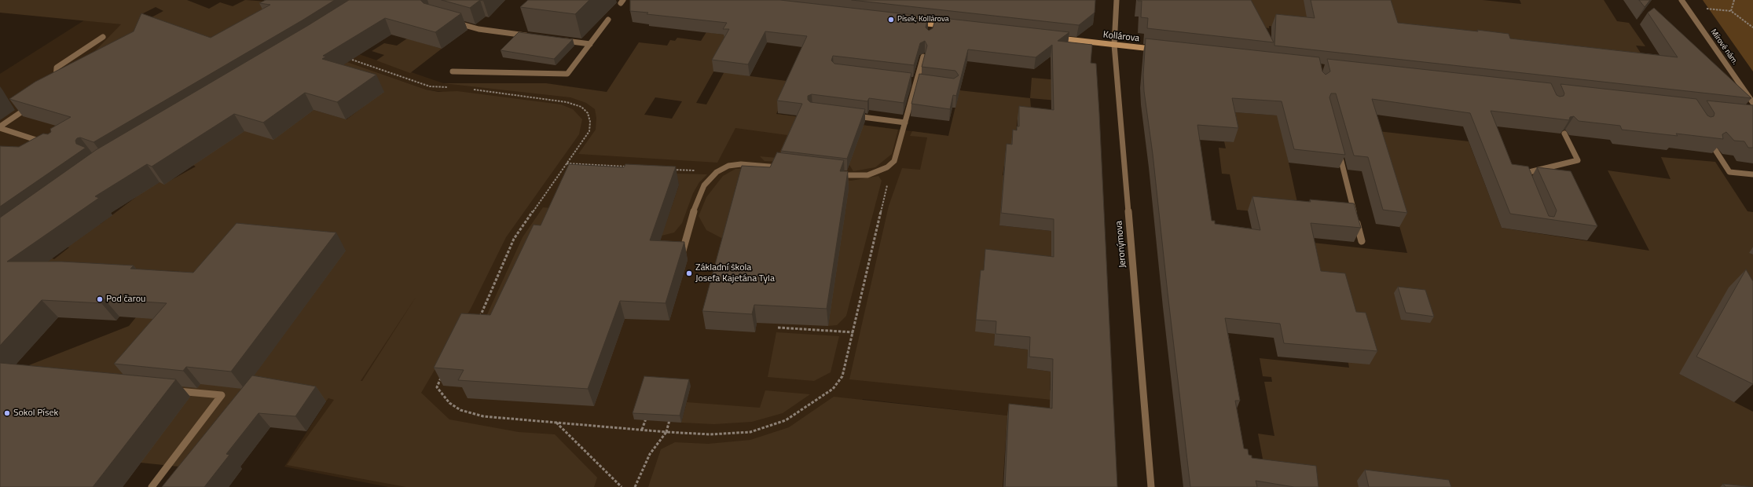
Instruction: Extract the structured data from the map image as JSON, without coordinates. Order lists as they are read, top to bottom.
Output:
{
  "streets": {
    "main road": ["Kollárova"],
    "street": ["Mírové nám.", "Jeronýmova"]
  },
  "crossings": [
    ["Kollárova", "Jeronýmova"]
  ],
  "places": [
    "Písek, Kollárova",
    "Základní škola Josefa Kajetána Tyla",
    "Pod čarou",
    "Sokol Písek"
  ]
}
